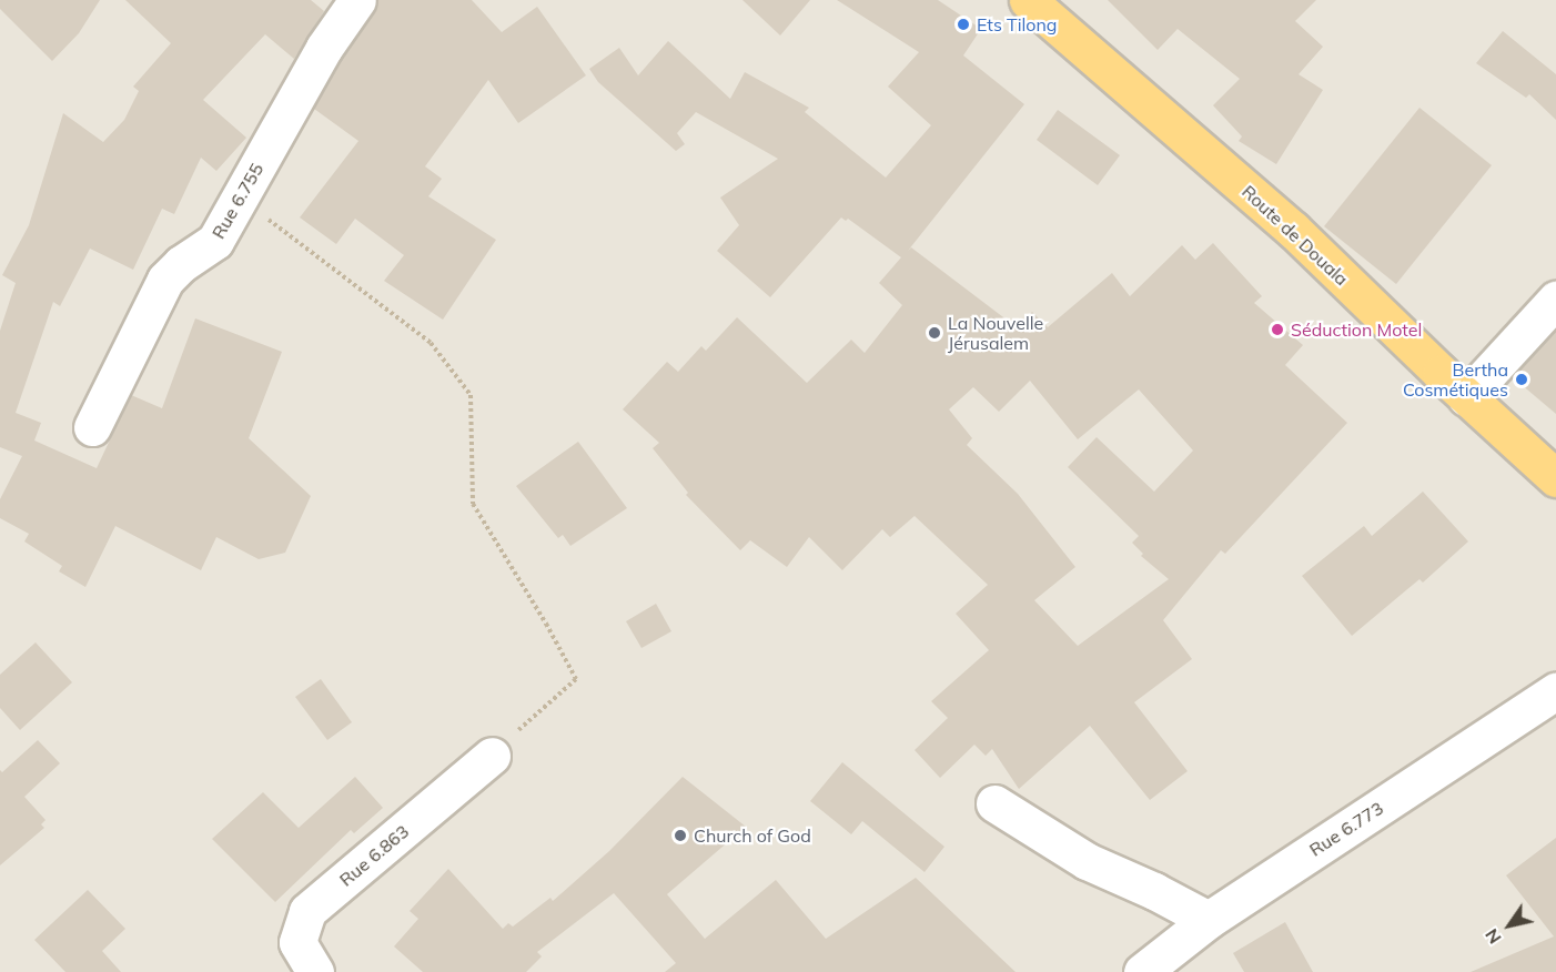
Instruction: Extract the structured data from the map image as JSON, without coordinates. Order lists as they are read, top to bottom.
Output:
{
  "streets": {
    "highway": ["Route de Douala"],
    "street": ["Rue 6.755", "Rue 6.773", "Rue 6.863"]
  },
  "places": [
    "Ets Tilong",
    "Séduction Motel",
    "La Nouvelle Jérusalem",
    "Bertha Cosmétiques",
    "Church of God"
  ],
  "north": "bottom left"
}
